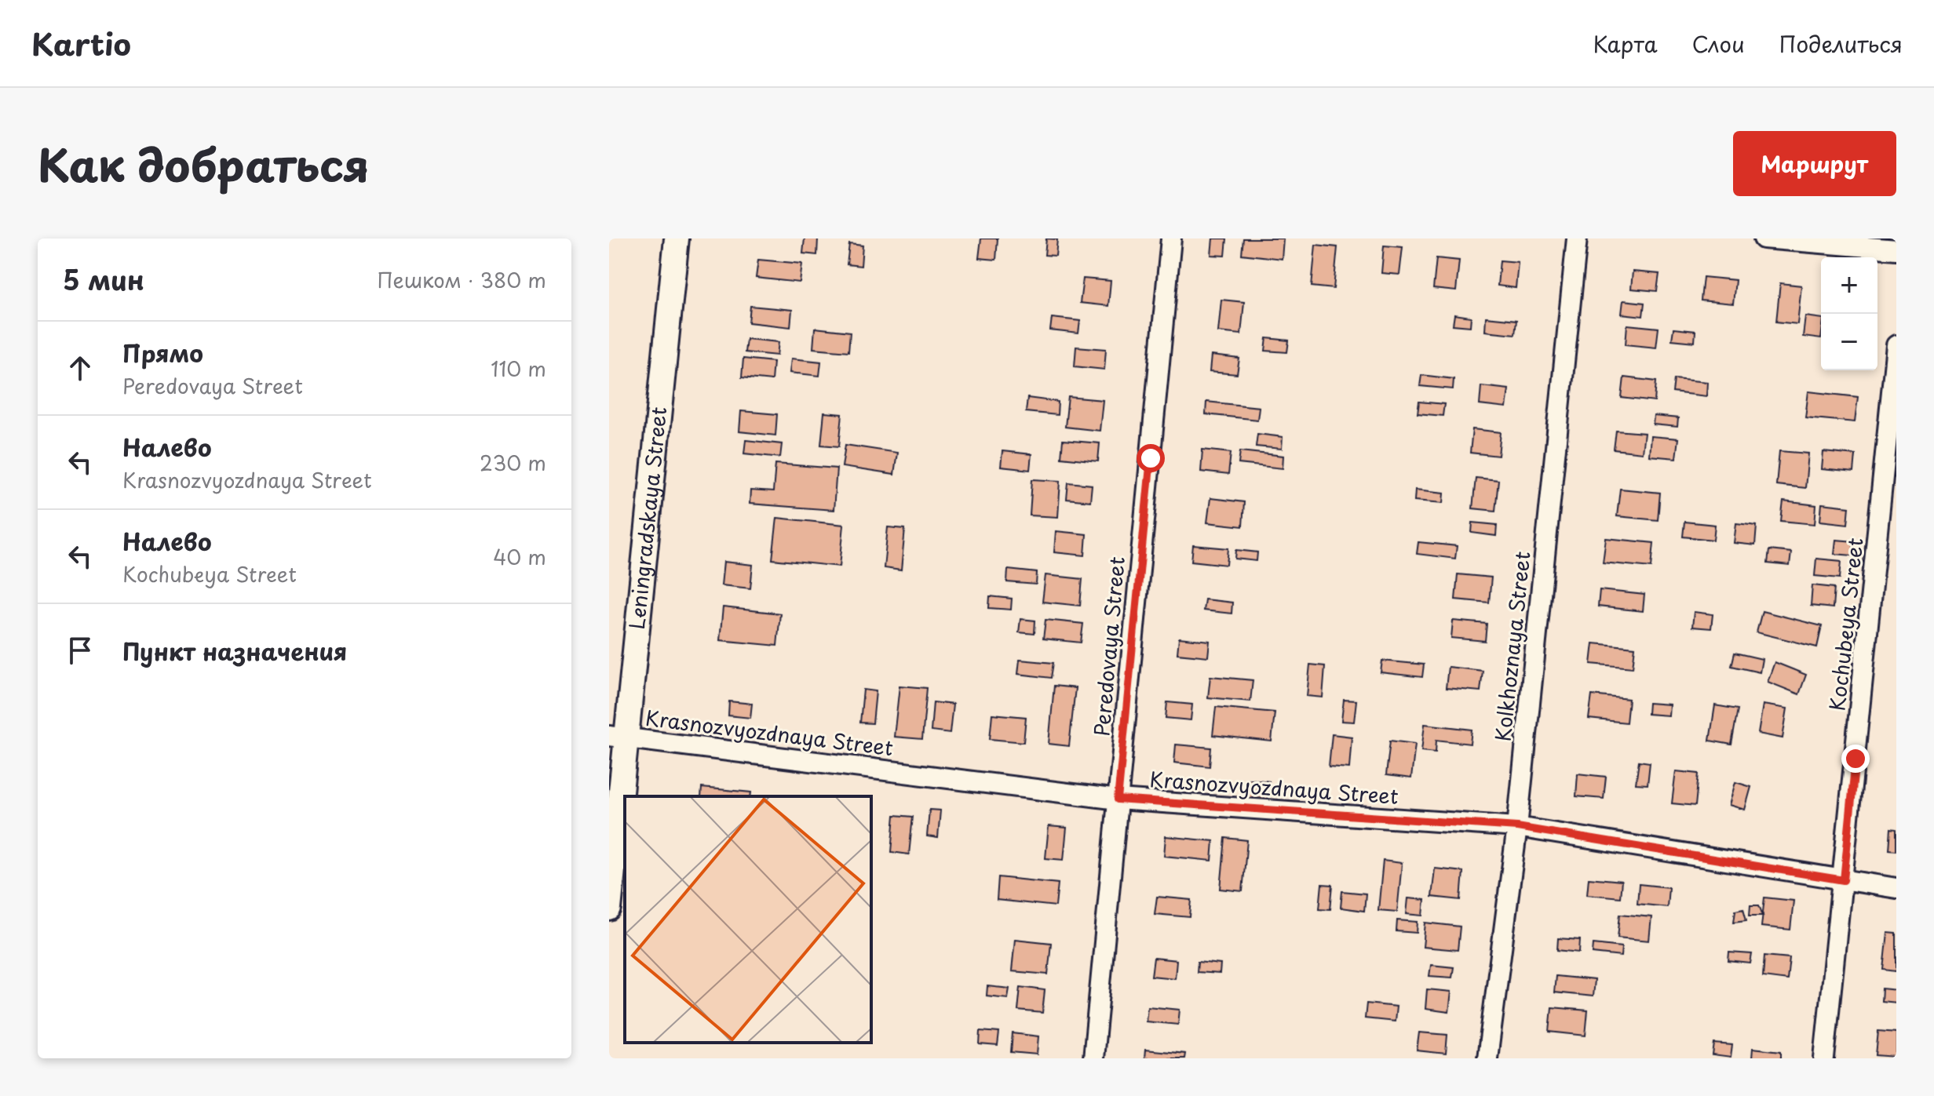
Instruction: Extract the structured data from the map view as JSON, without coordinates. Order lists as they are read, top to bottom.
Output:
{
  "streets": {
    "street": [
      "Leningradskaya Street",
      "Kochubeya Street",
      "Peredovaya Street",
      "Kolkhoznaya Street",
      "Krasnozvyozdnaya Street"
    ]
  },
  "crossings": [
    ["Leningradskaya Street", "Krasnozvyozdnaya Street"],
    ["Kochubeya Street", "Krasnozvyozdnaya Street"],
    ["Peredovaya Street", "Krasnozvyozdnaya Street"],
    ["Kolkhoznaya Street", "Krasnozvyozdnaya Street"]
  ],
  "page": {
    "header": "Kartio",
    "nav": ["Карта", "Слои", "Поделиться"],
    "title": "Как добраться",
    "buttons": "Маршрут",
    "heading": ["5 мин", "Пешком · 380 m"],
    "map_buttons": ["+", "−"],
    "list": [
      ["Прямо", "Peredovaya Street", "110 m"],
      ["Налево", "Krasnozvyozdnaya Street", "230 m"],
      ["Налево", "Kochubeya Street", "40 m"],
      "Пункт назначения"
    ]
  }
}
